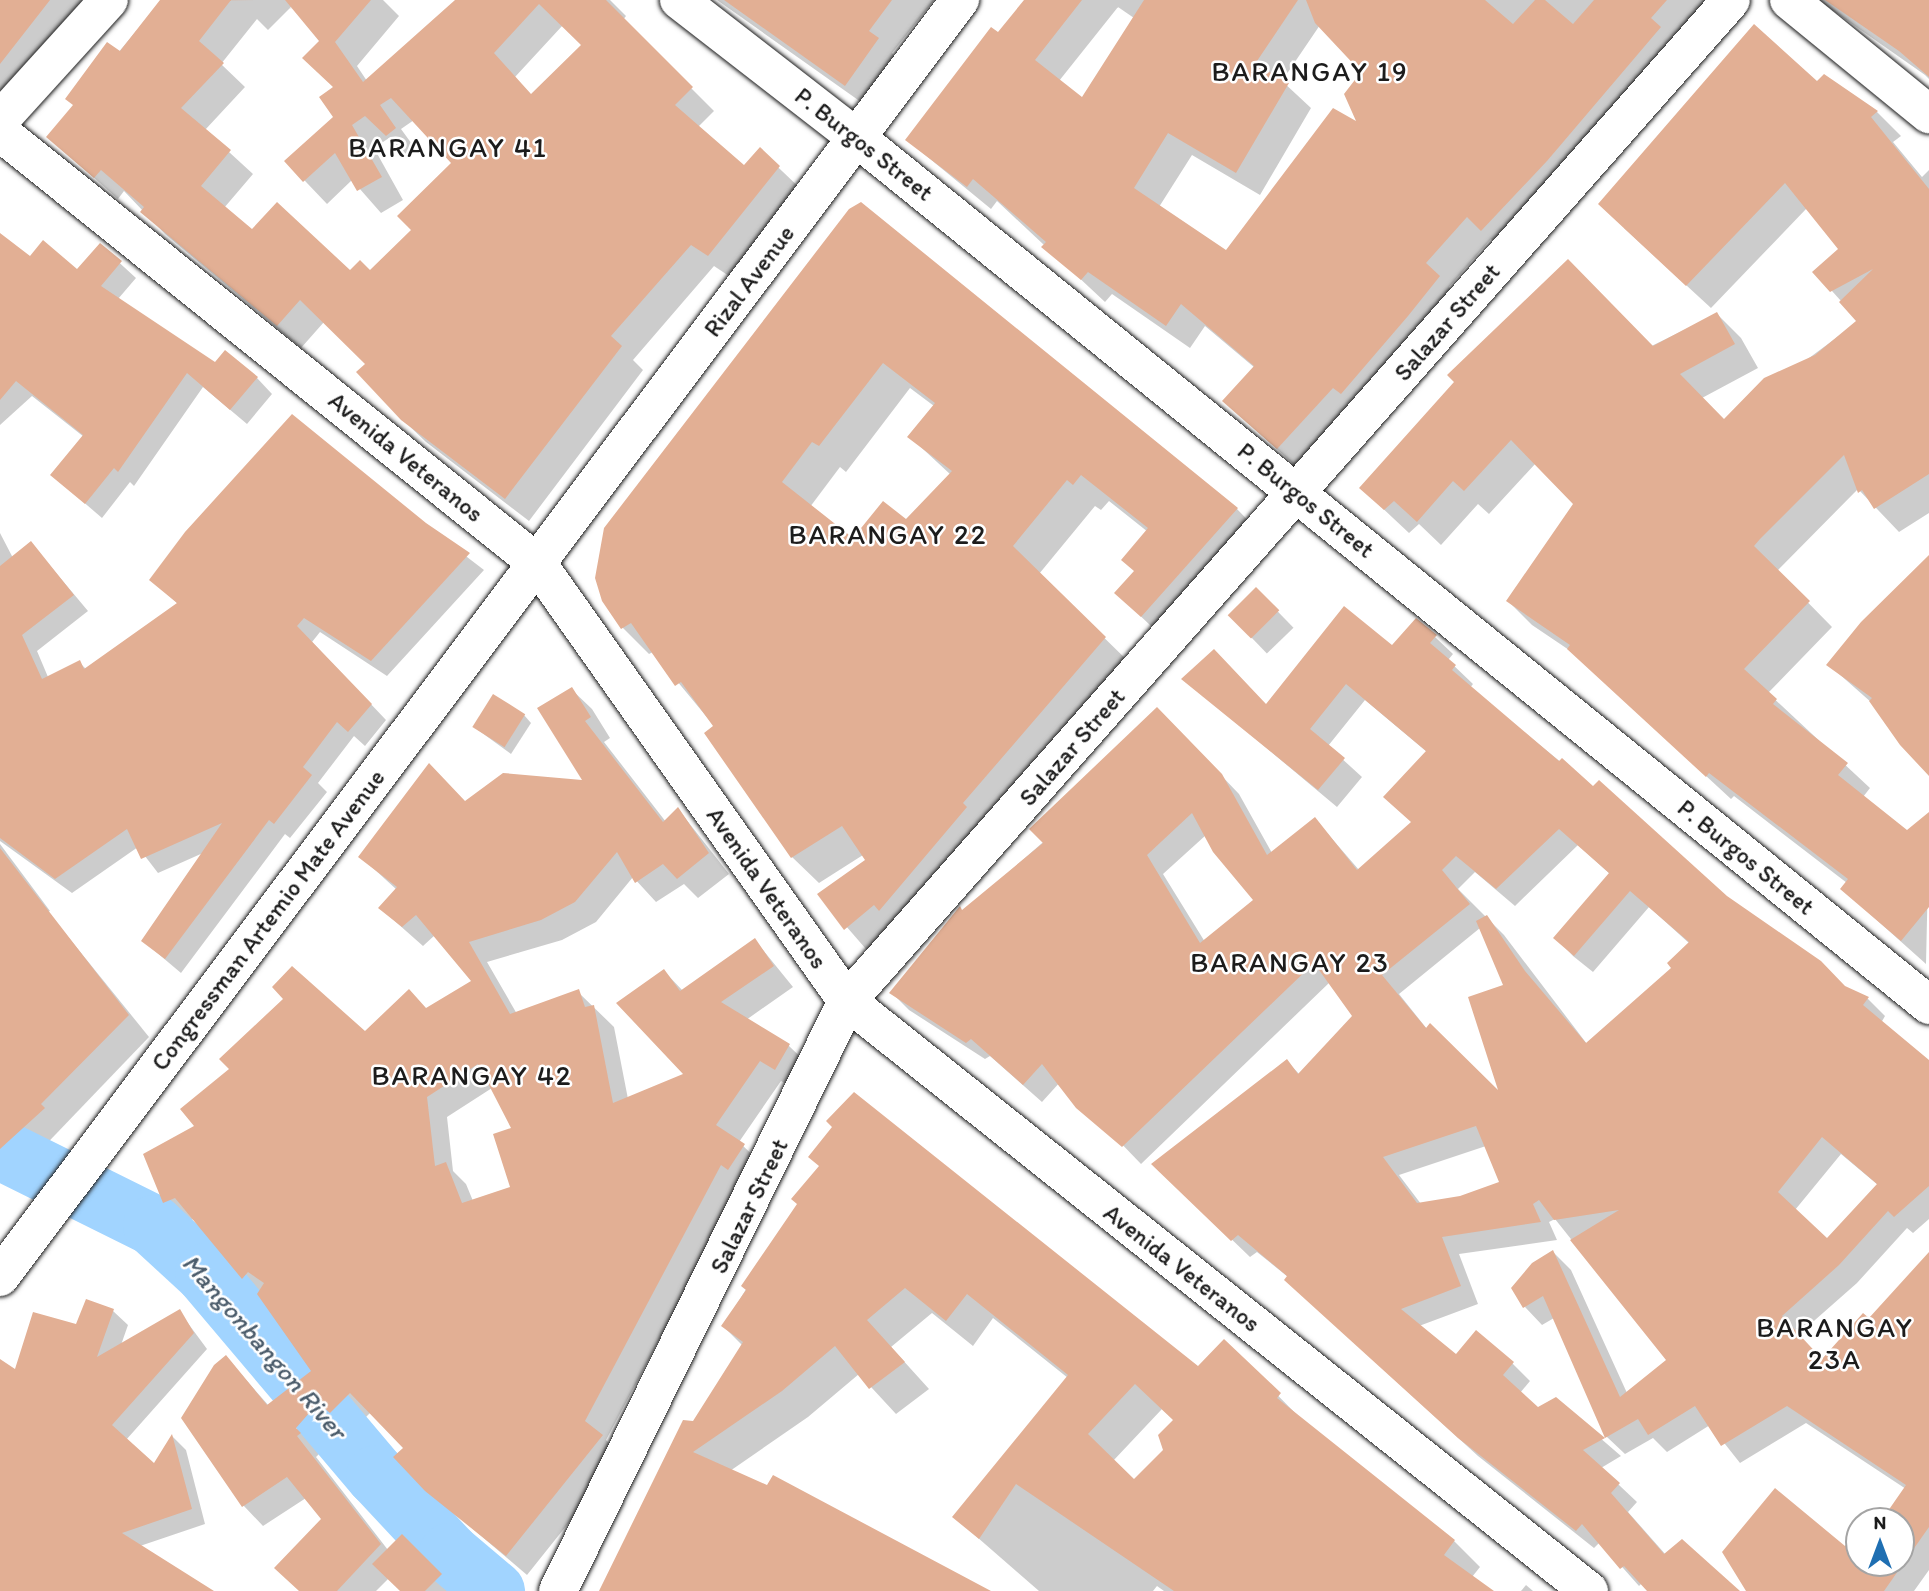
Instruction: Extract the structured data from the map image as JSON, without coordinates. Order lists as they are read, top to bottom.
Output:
{
  "streets": {
    "main road": [
      "P. Burgos Street",
      "Rizal Avenue",
      "Salazar Street",
      "Avenida Veteranos",
      "Congressman Artemio Mate Avenue"
    ]
  },
  "crossings": [
    ["P. Burgos Street", "Rizal Avenue"],
    ["P. Burgos Street", "Salazar Street"],
    ["Rizal Avenue", "Avenida Veteranos"],
    ["Rizal Avenue", "Congressman Artemio Mate Avenue"],
    ["Salazar Street", "Avenida Veteranos"],
    ["Avenida Veteranos", "Congressman Artemio Mate Avenue"]
  ],
  "districts": [
    "BARANGAY 19",
    "BARANGAY 41",
    "BARANGAY 22",
    "BARANGAY 23",
    "BARANGAY 42",
    "BARANGAY 23A"
  ],
  "water": ["Mangonbangon River"],
  "north": "top"
}
